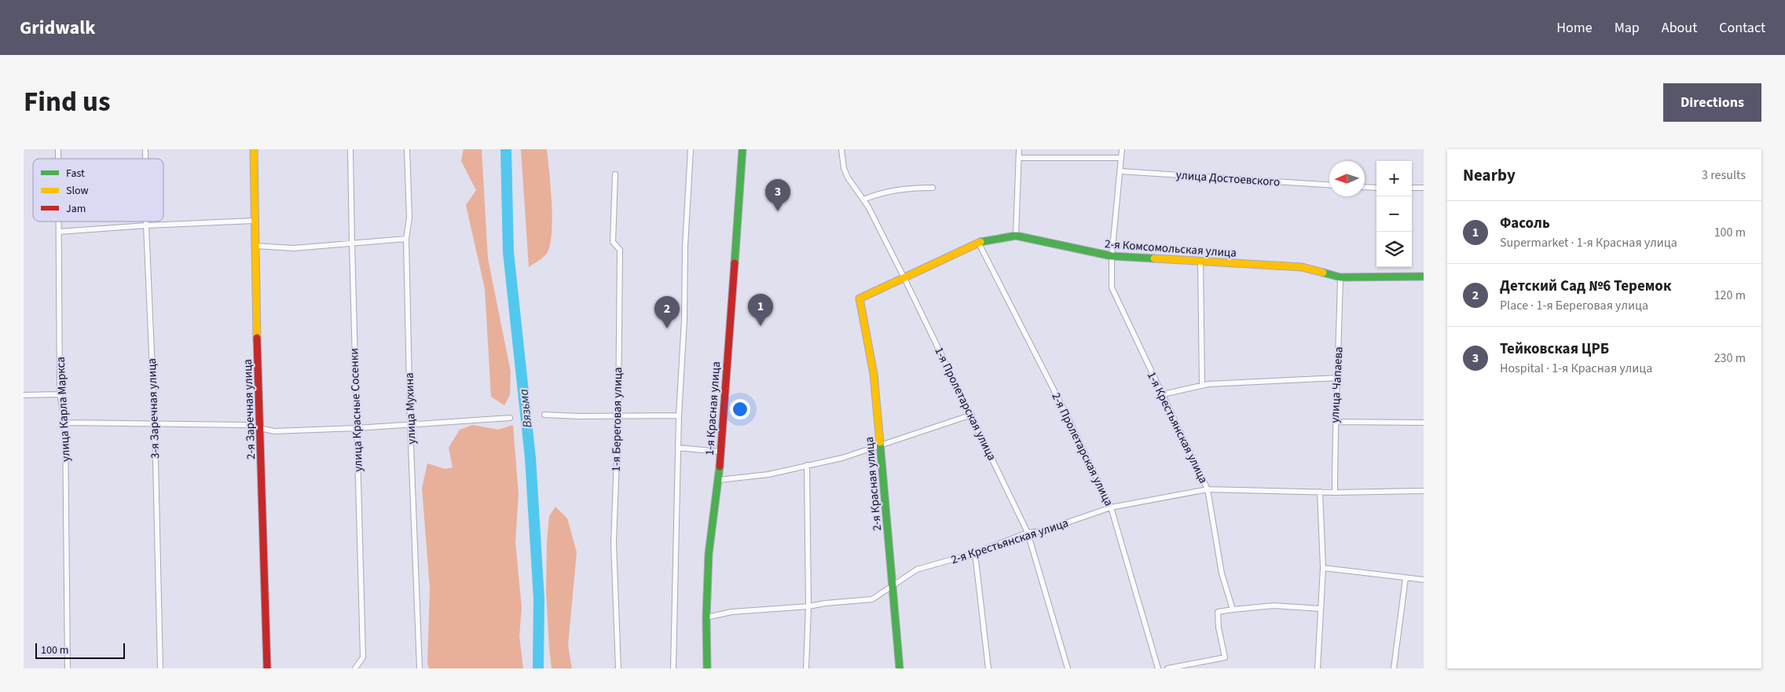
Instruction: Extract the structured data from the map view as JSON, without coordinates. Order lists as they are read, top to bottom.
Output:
{
  "streets": {
    "main road": [
      "2-я Комсомольская улица",
      "1-я Красная улица",
      "2-я Заречная улица",
      "2-я Красная улица"
    ],
    "street": [
      "улица Достоевского",
      "улица Чапаева",
      "1-я Пролетарская улица",
      "3-я Заречная улица",
      "улица Мухина",
      "улица Карла Маркса",
      "улица Красные Сосенки",
      "1-я Береговая улица",
      "1-я Крестьянская улица",
      "2-я Пролетарская улица",
      "2-я Крестьянская улица"
    ]
  },
  "crossings": [
    ["улица Достоевского", "1-я Крестьянская улица"],
    ["2-я Комсомольская улица", "улица Чапаева"],
    ["2-я Комсомольская улица", "1-я Пролетарская улица"],
    ["2-я Комсомольская улица", "1-я Крестьянская улица"],
    ["2-я Комсомольская улица", "2-я Пролетарская улица"],
    ["2-я Комсомольская улица", "2-я Красная улица"],
    ["улица Чапаева", "2-я Крестьянская улица"],
    ["1-я Пролетарская улица", "2-я Крестьянская улица"],
    ["1-я Красная улица", "2-я Крестьянская улица"],
    ["1-я Крестьянская улица", "2-я Крестьянская улица"],
    ["2-я Пролетарская улица", "2-я Крестьянская улица"],
    ["2-я Красная улица", "2-я Крестьянская улица"]
  ],
  "water": ["Вязьма"],
  "legend": ["Fast", "Slow", "Jam"],
  "scale_bar": "100 m",
  "north": "left",
  "page": {
    "header": "Gridwalk",
    "nav": [
      "Home",
      "Map",
      "About",
      "Contact"
    ],
    "title": "Find us",
    "buttons": "Directions",
    "heading": ["Nearby", "3 results"],
    "map_buttons": ["+", "−"],
    "pins": ["3", "1", "2"],
    "list": [
      {
        "mark": "1",
        "name": "Фасоль",
        "note": "Supermarket · 1-я Красная улица",
        "value": "100 m"
      },
      {
        "mark": "2",
        "name": "Детский Сад №6 Теремок",
        "note": "Place · 1-я Береговая улица",
        "value": "120 m"
      },
      {
        "mark": "3",
        "name": "Тейковская ЦРБ",
        "note": "Hospital · 1-я Красная улица",
        "value": "230 m"
      }
    ],
    "scale": "100 m"
  }
}
